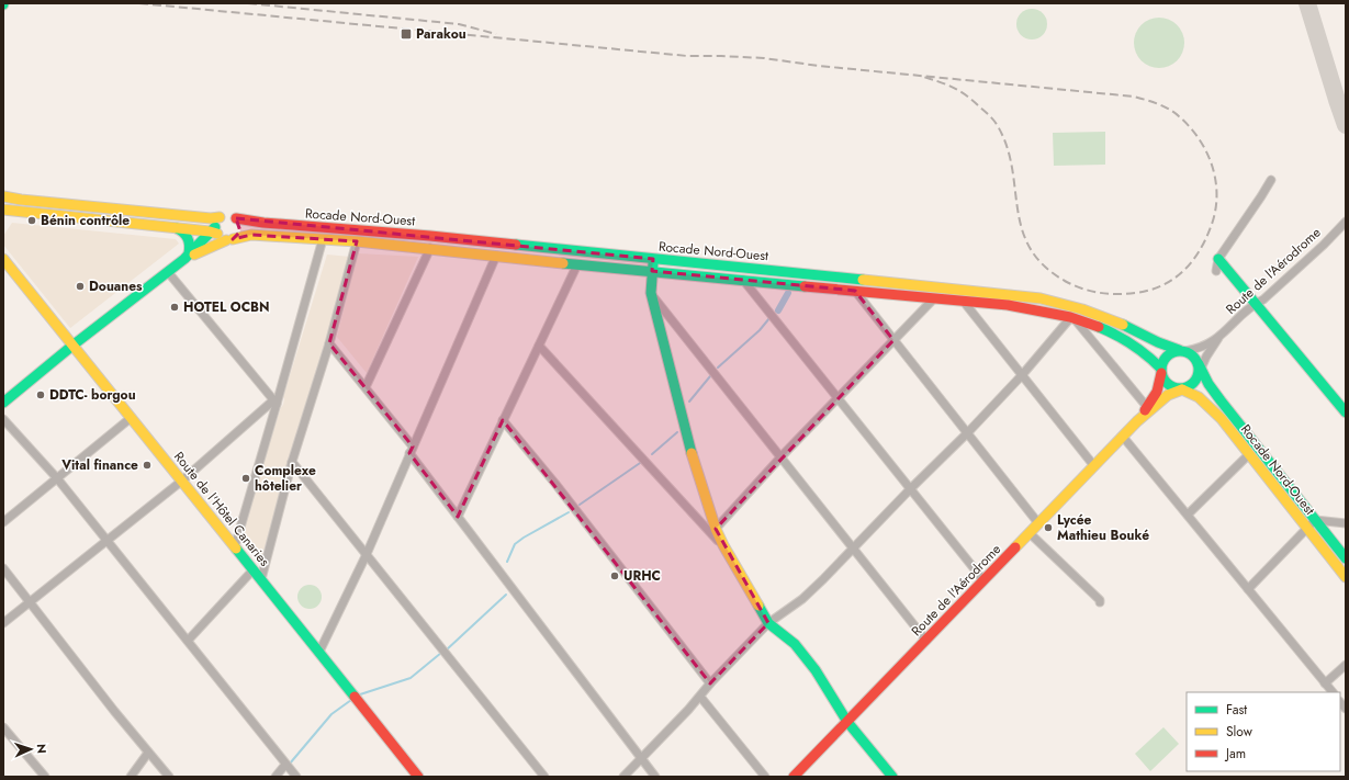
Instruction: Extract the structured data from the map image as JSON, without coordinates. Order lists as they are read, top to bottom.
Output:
{
  "streets": {
    "main road": ["Rocade Nord-Ouest", "Route de l'Aérodrome", "Route de l'Hôtel Canaries"]
  },
  "crossings": [
    ["Rocade Nord-Ouest", "Route de l'Aérodrome"]
  ],
  "places": {
    "transit": ["Parakou"],
    "other": [
      "Bénin contrôle",
      "Douanes",
      "HOTEL OCBN",
      "DDTC- borgou",
      "Vital finance",
      "Complexe hôtelier",
      "Lycée Mathieu Bouké",
      "URHC"
    ]
  },
  "legend": ["Fast", "Slow", "Jam"],
  "north": "right"
}
